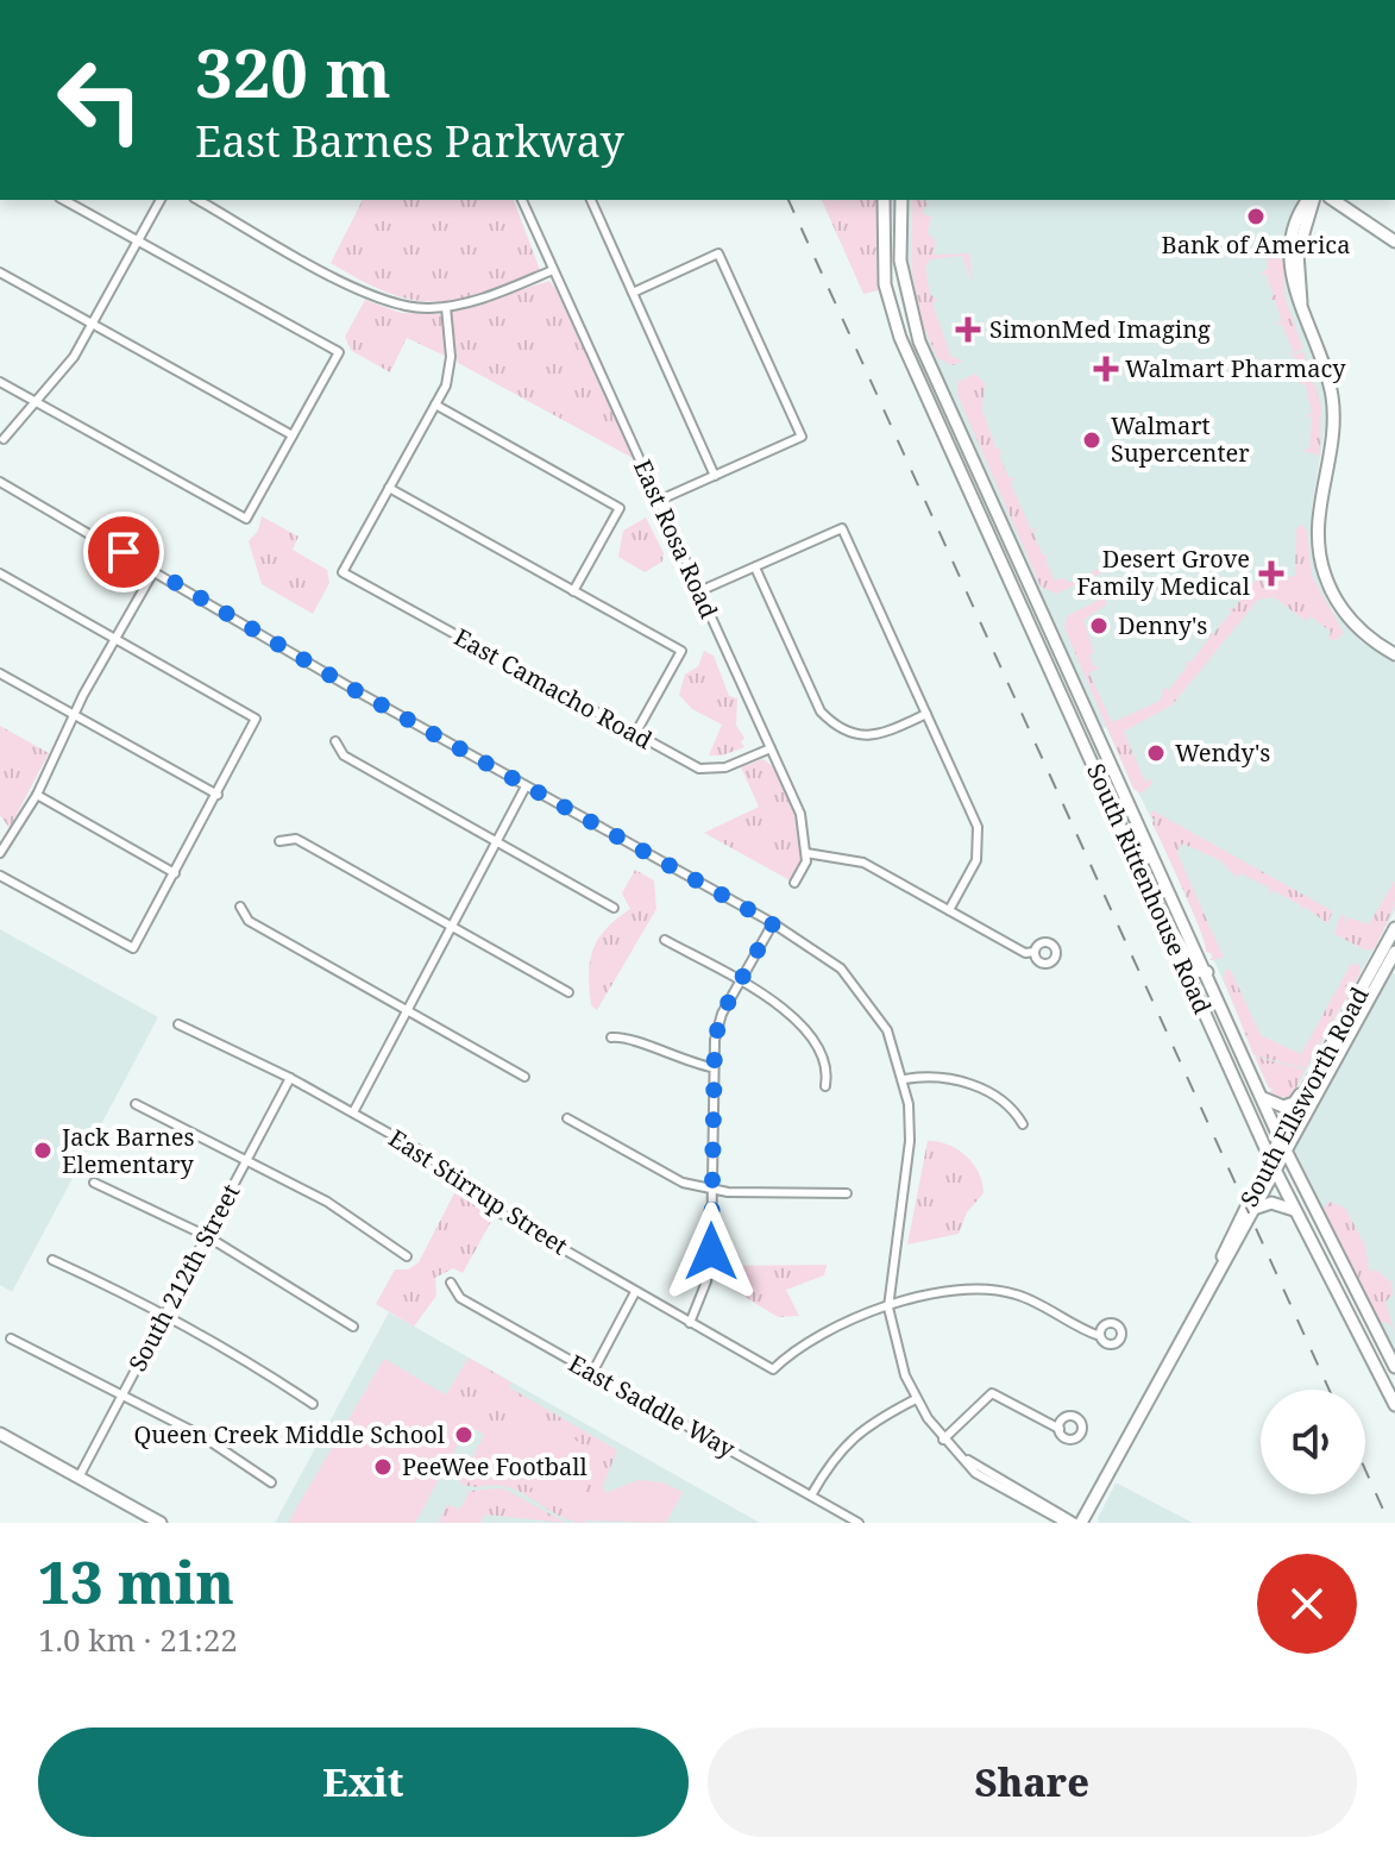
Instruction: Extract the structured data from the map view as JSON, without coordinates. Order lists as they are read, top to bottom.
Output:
{
  "streets": {
    "main road": ["South Rittenhouse Road", "South Ellsworth Road"],
    "street": [
      "East Rosa Road",
      "East Camacho Road",
      "East Stirrup Street",
      "South 212th Street",
      "East Saddle Way"
    ]
  },
  "crossings": [
    ["East Rosa Road", "East Camacho Road"],
    ["South Rittenhouse Road", "South Ellsworth Road"],
    ["East Stirrup Street", "South 212th Street"]
  ],
  "places": {
    "other": [
      "Bank of America",
      "Walmart Supercenter",
      "Denny's",
      "Wendy's",
      "Jack Barnes Elementary",
      "Queen Creek Middle School",
      "PeeWee Football"
    ],
    "health": ["SimonMed Imaging", "Walmart Pharmacy", "Desert Grove Family Medical"]
  },
  "page": {
    "turn": ["320 m", "East Barnes Parkway"],
    "heading": ["13 min", "1.0 km · 21:22"],
    "buttons": ["Exit", "Share"]
  }
}
